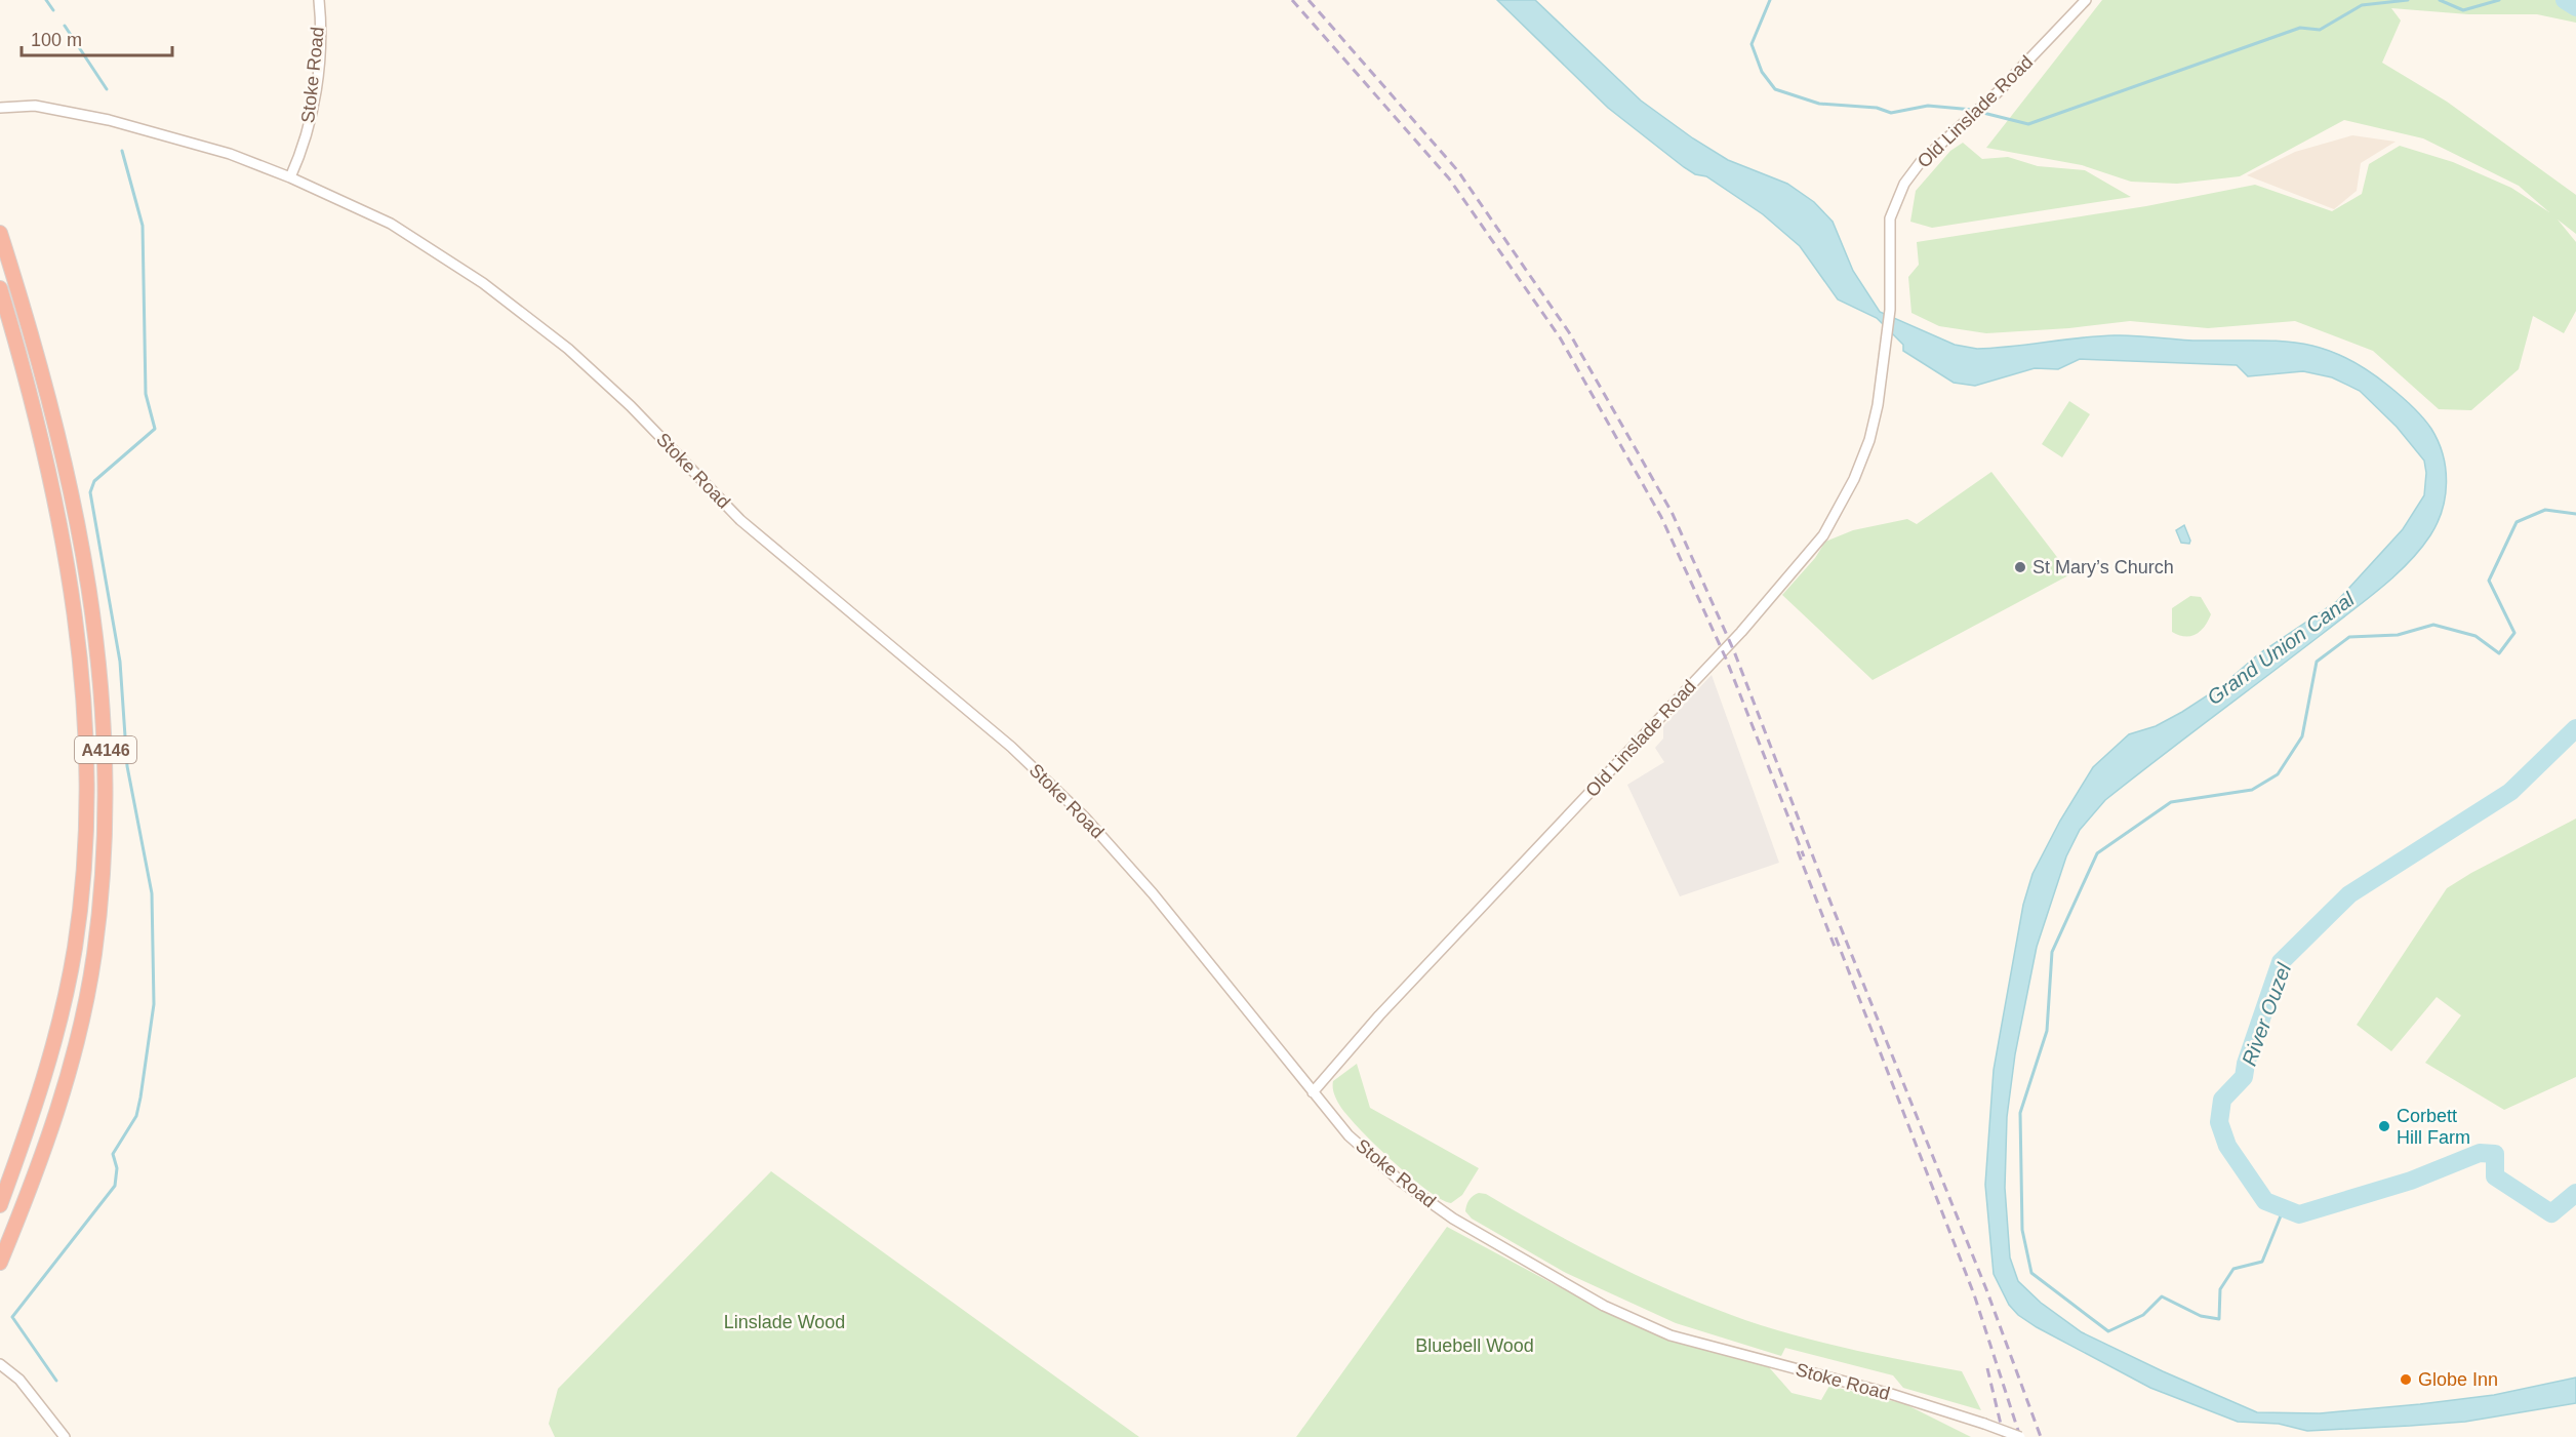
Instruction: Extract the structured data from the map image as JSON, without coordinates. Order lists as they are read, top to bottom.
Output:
{
  "streets": {
    "highway": ["A4146"],
    "street": ["Stoke Road", "Old Linslade Road"]
  },
  "crossings": [
    ["Stoke Road", "Old Linslade Road"]
  ],
  "water": ["Grand Union Canal", "River Ouzel"],
  "parks": ["Linslade Wood", "Bluebell Wood"],
  "places": ["St Mary’s Church", "Corbett Hill Farm", "Globe Inn"],
  "scale_bar": "100 m"
}
